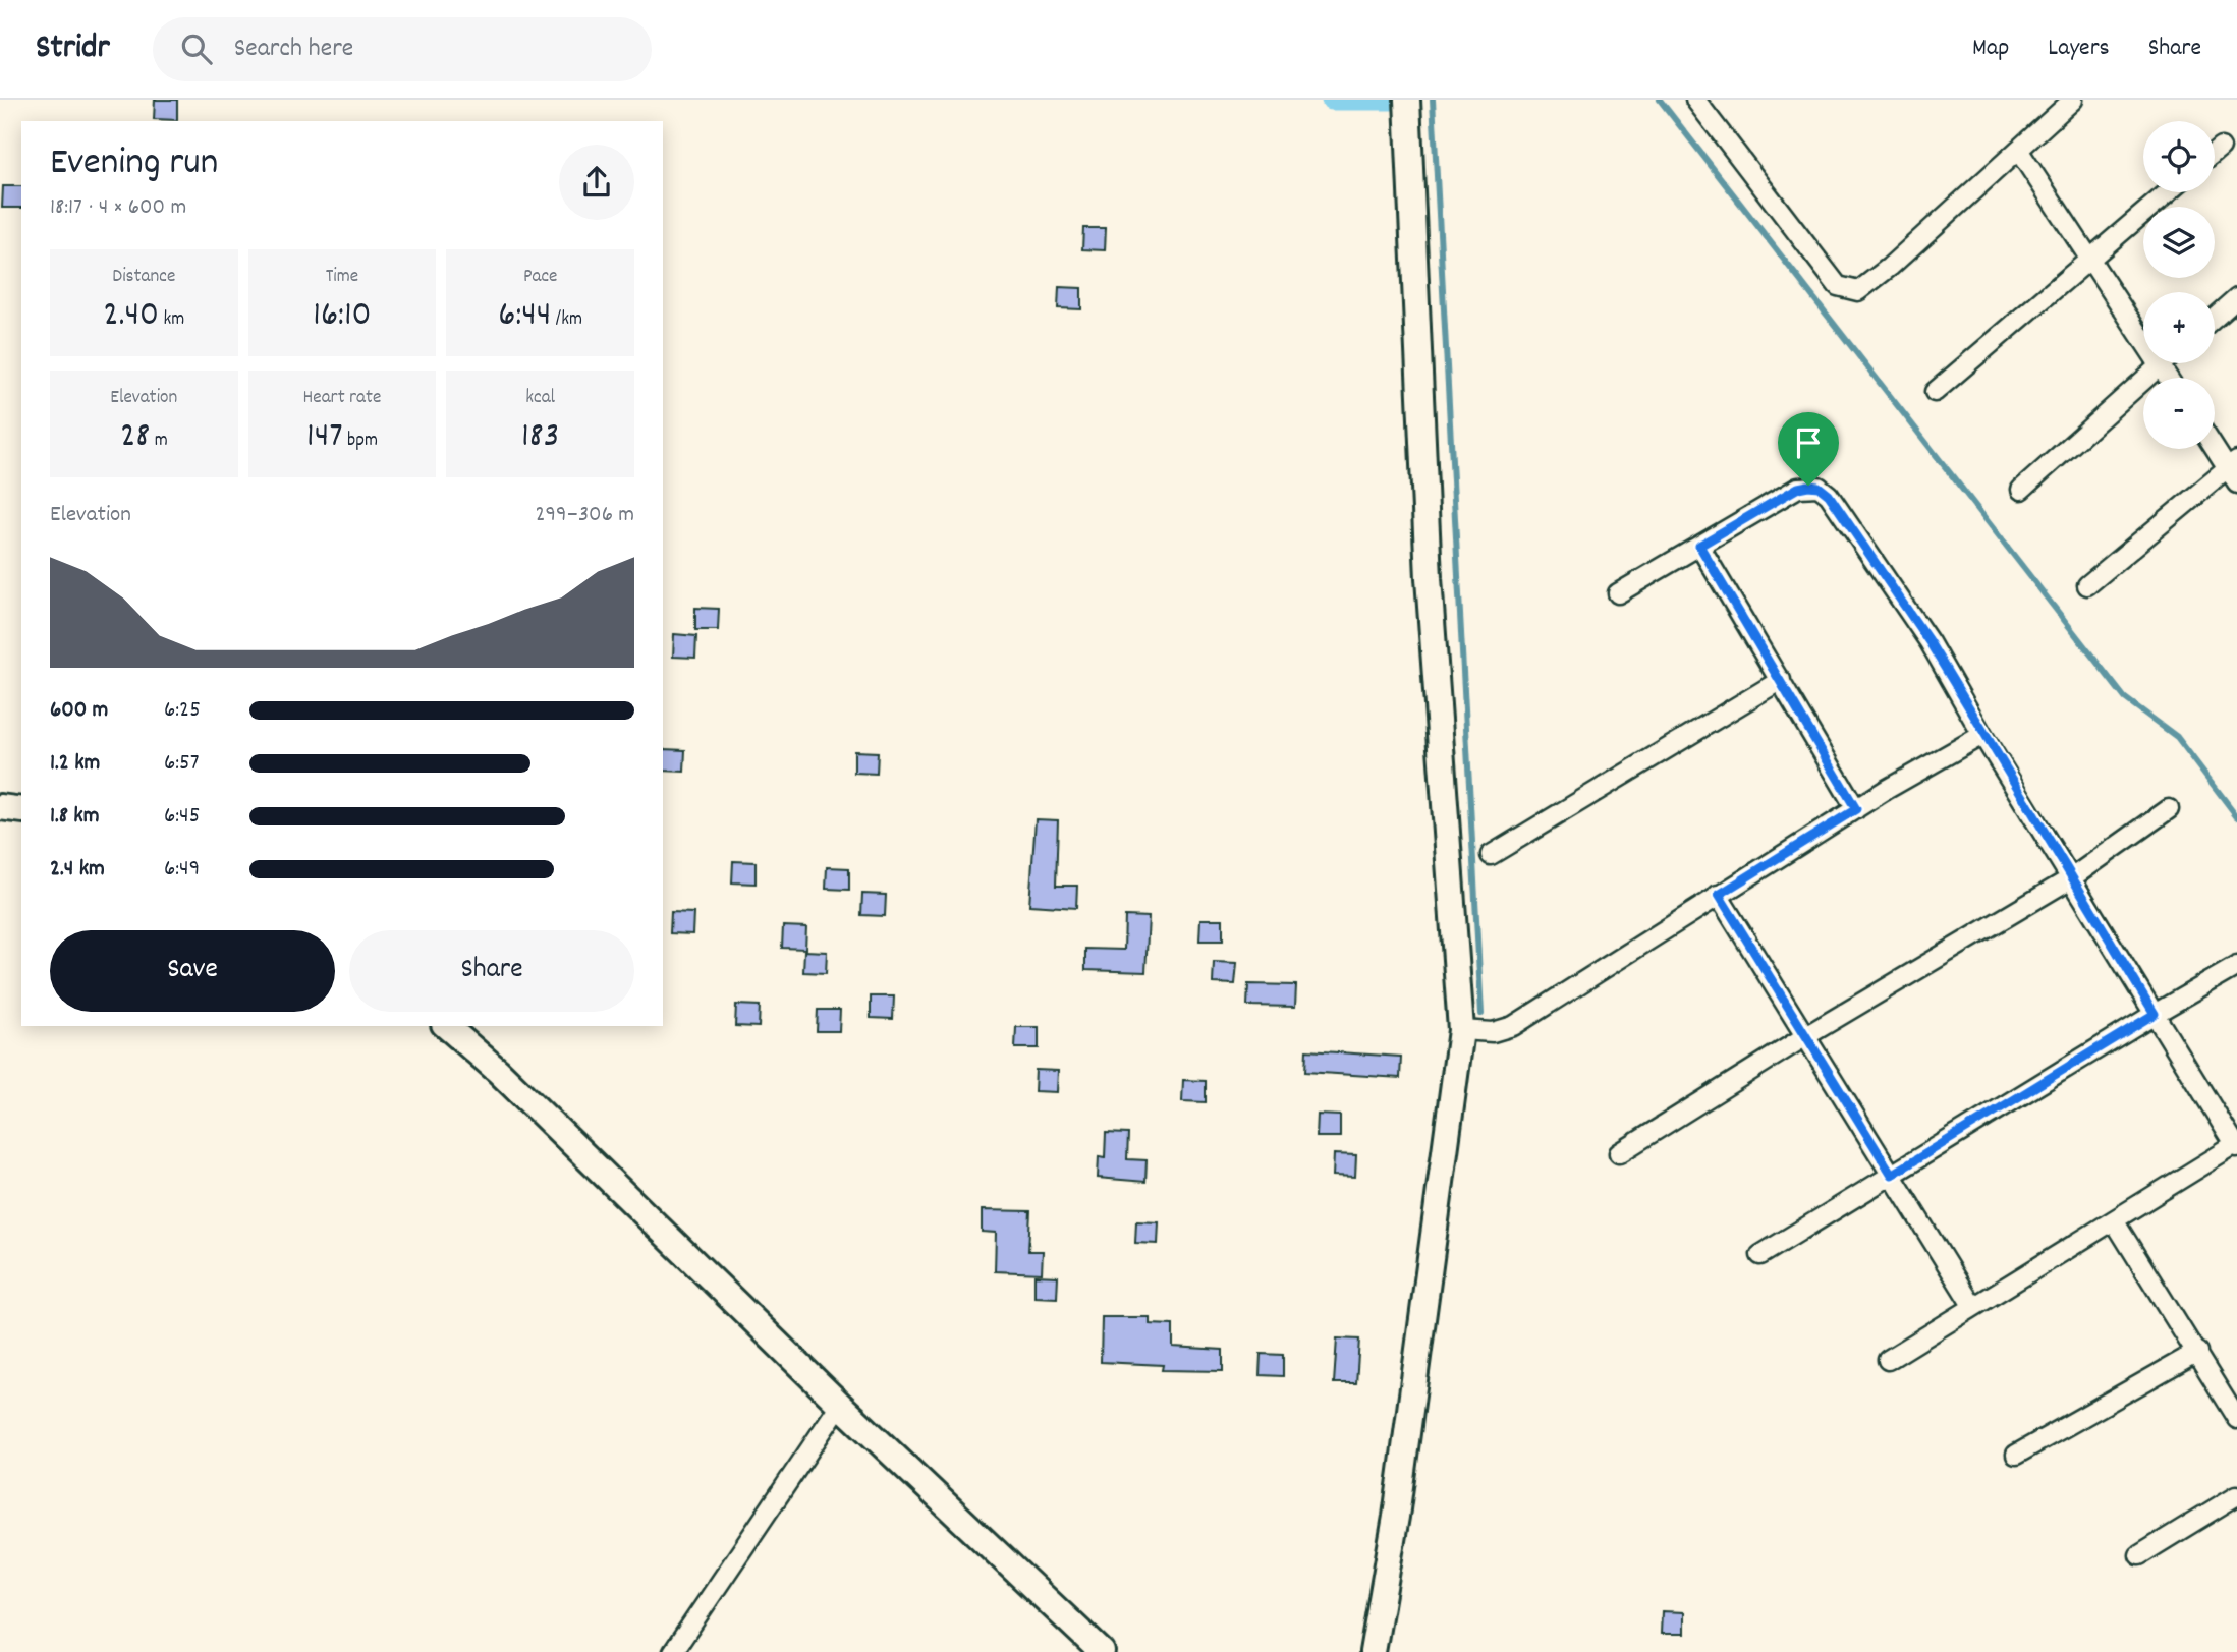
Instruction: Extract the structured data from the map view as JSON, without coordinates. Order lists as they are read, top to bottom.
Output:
{
  "page": {
    "header": "Stridr",
    "search": "Search here",
    "nav": ["Map", "Layers", "Share"],
    "map_buttons": ["+", "−"],
    "heading": ["Evening run", "18:17 · 4 × 600 m"],
    "stats": [
      ["Distance", "2.40 km"],
      ["Time", "16:10"],
      ["Pace", "6:44 /km"],
      ["Elevation", "28 m"],
      ["Heart rate", "147 bpm"],
      ["kcal", "183"]
    ],
    "chart": ["Elevation", "299–306 m"],
    "list": [
      {
        "name": "600 m",
        "note": "6:25"
      },
      {
        "name": "1.2 km",
        "note": "6:57"
      },
      {
        "name": "1.8 km",
        "note": "6:45"
      },
      {
        "name": "2.4 km",
        "note": "6:49"
      }
    ],
    "buttons": ["Save", "Share"]
  }
}
